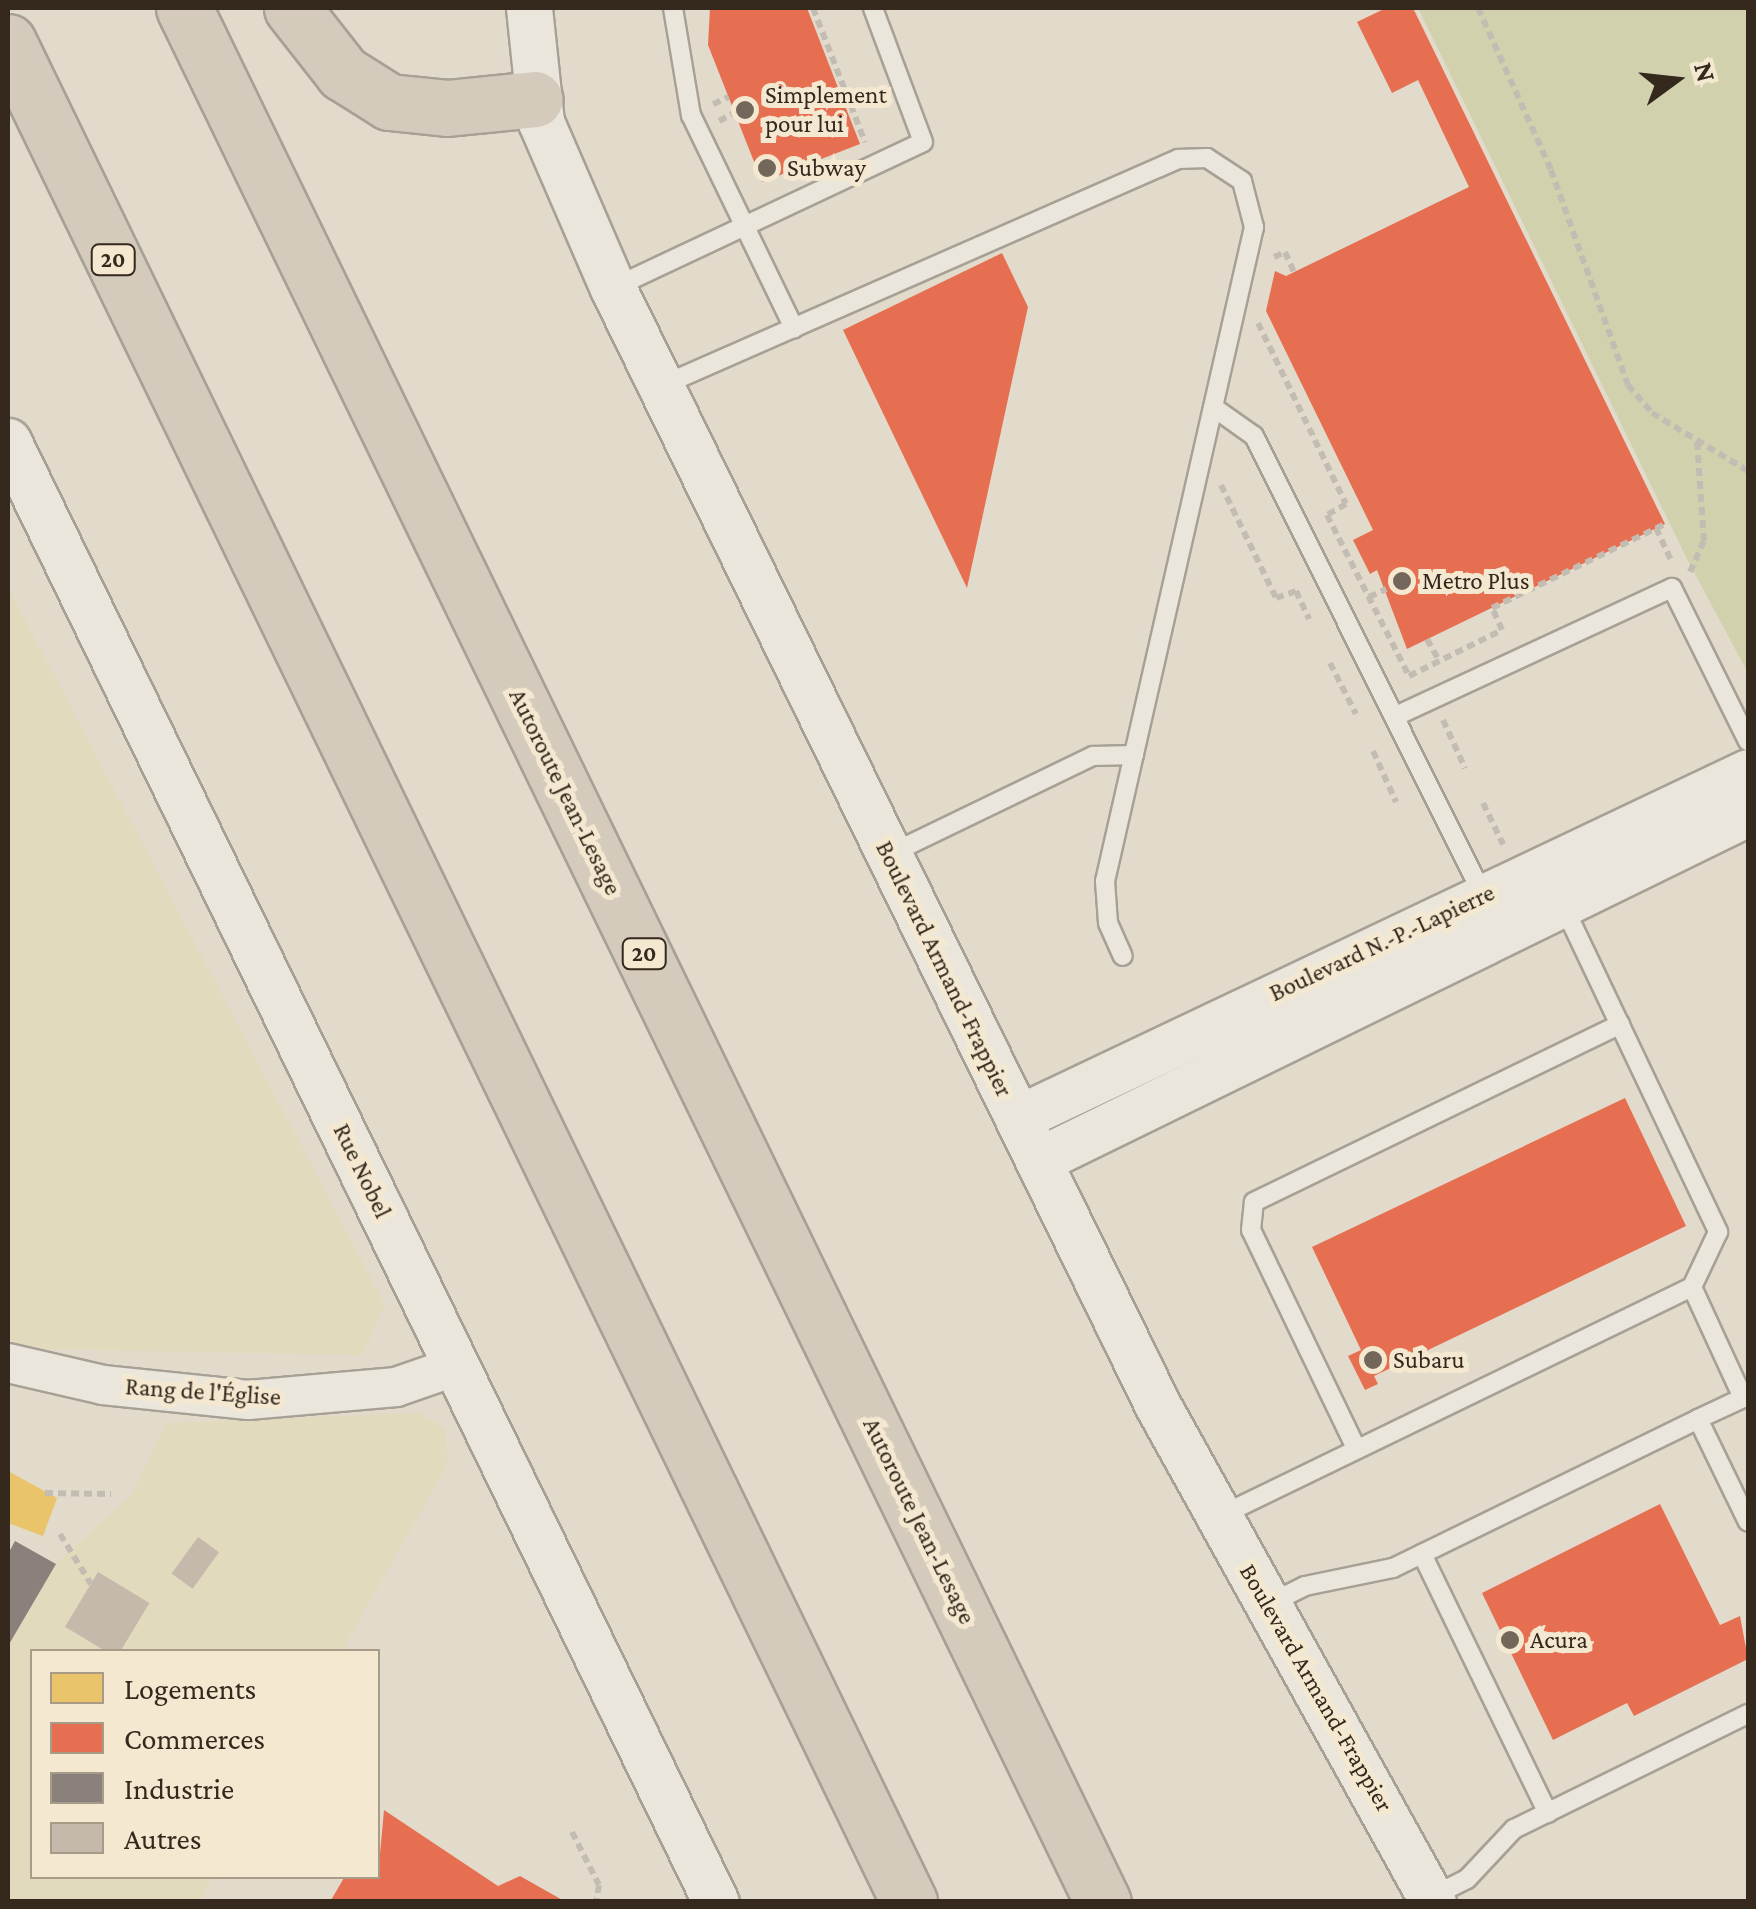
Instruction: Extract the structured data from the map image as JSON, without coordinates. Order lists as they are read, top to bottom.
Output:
{
  "streets": {
    "highway": ["20", "Autoroute Jean-Lesage"],
    "street": [
      "Boulevard N.-P.-Lapierre",
      "Boulevard Armand-Frappier",
      "Rue Nobel",
      "Rang de l'Église"
    ]
  },
  "crossings": [
    ["Boulevard N.-P.-Lapierre", "Boulevard Armand-Frappier"],
    ["Rue Nobel", "Rang de l'Église"]
  ],
  "places": [
    "Simplement pour lui",
    "Subway",
    "Metro Plus",
    "Subaru",
    "Acura"
  ],
  "legend": [
    "Logements",
    "Commerces",
    "Industrie",
    "Autres"
  ],
  "north": "right"
}
